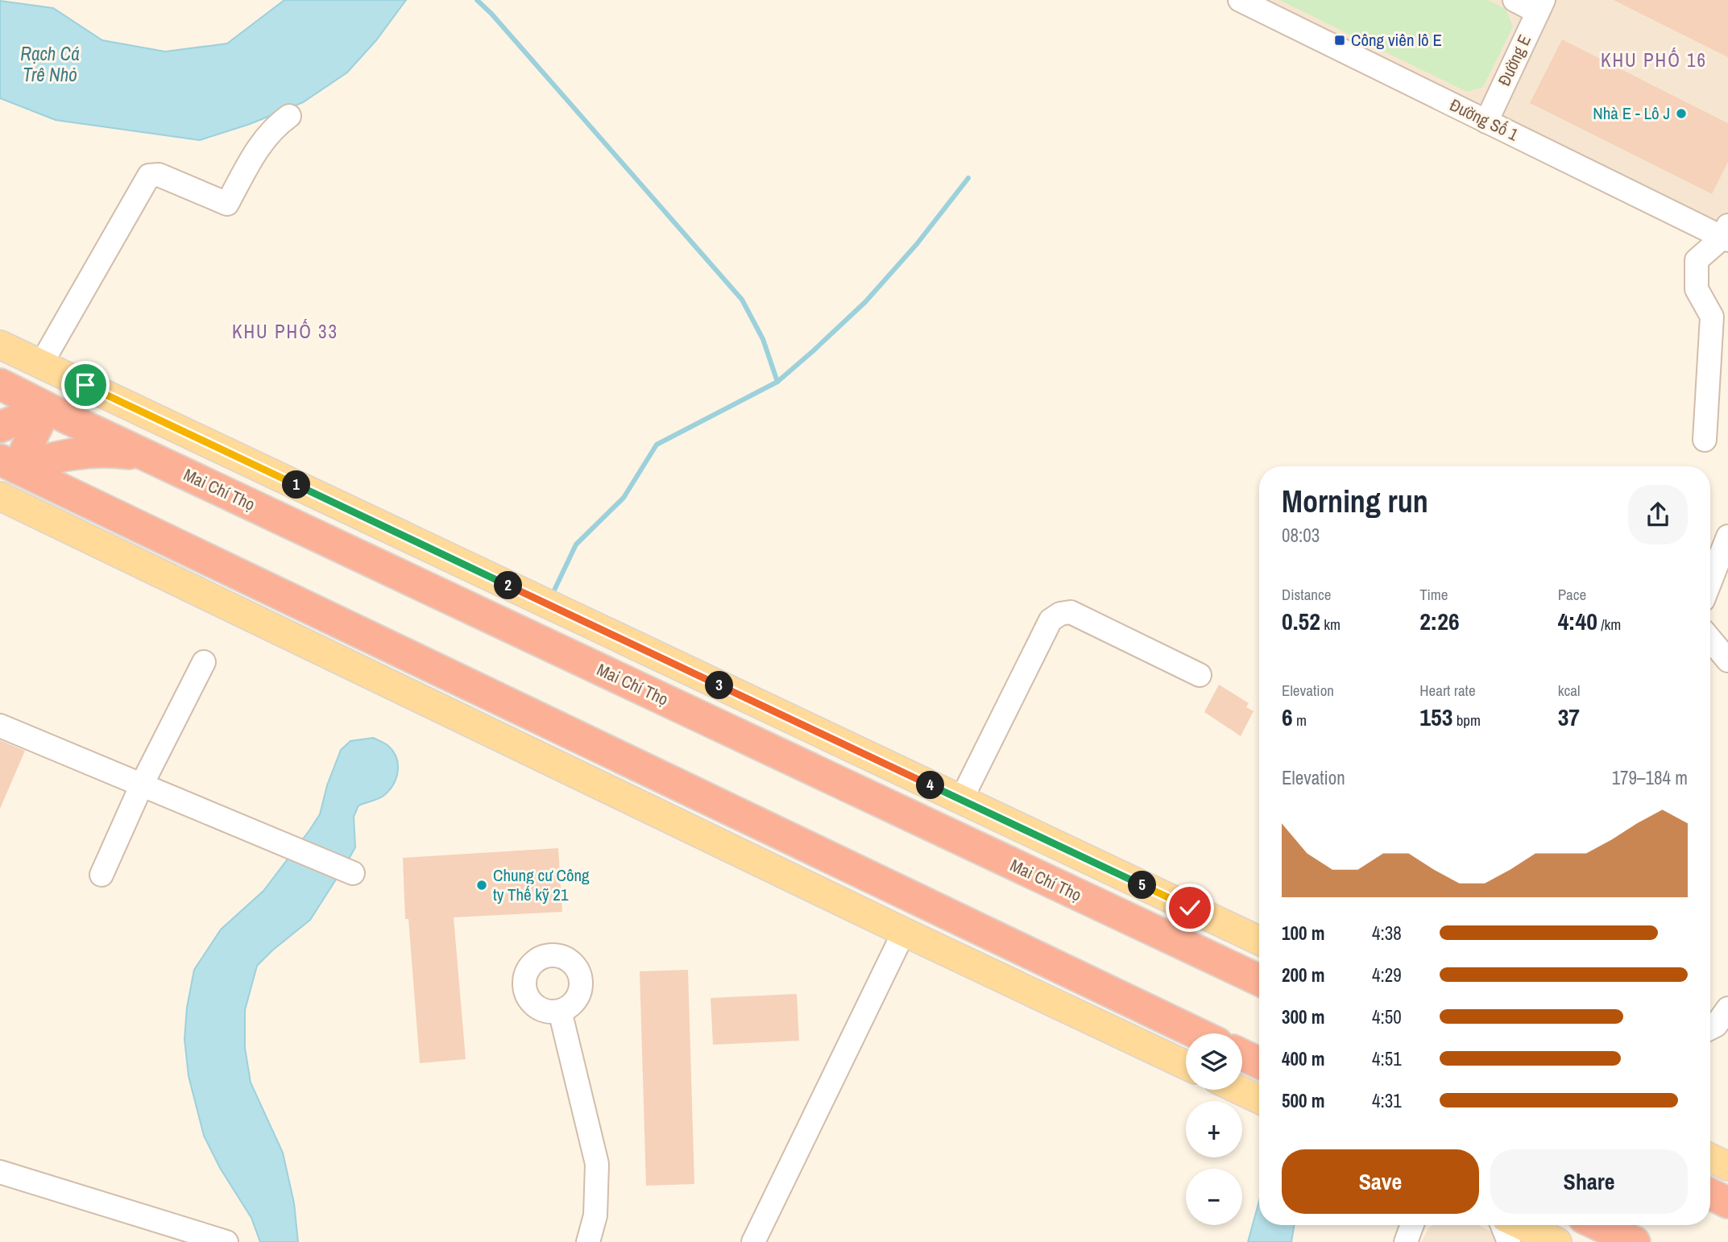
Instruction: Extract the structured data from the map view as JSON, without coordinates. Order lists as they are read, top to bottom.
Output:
{
  "streets": {
    "highway": ["Mai Chí Thọ"],
    "street": ["Đường E", "Đường Số 1"]
  },
  "crossings": [
    ["Đường E", "Đường Số 1"]
  ],
  "districts": ["KHU PHỐ 16", "KHU PHỐ 33"],
  "water": ["Rạch Cá Trê Nhỏ"],
  "places": {
    "transit": ["Công viên lô E"],
    "other": ["Nhà E - Lô J", "Chung cư Công ty Thế kỹ 21"]
  },
  "page": {
    "heading": ["Morning run", "08:03"],
    "pins": [
      "1",
      "2",
      "3",
      "4",
      "5"
    ],
    "stats": [
      ["Distance", "0.52 km"],
      ["Time", "2:26"],
      ["Pace", "4:40 /km"],
      ["Elevation", "6 m"],
      ["Heart rate", "153 bpm"],
      ["kcal", "37"]
    ],
    "chart": ["Elevation", "179–184 m"],
    "list": [
      {
        "name": "100 m",
        "note": "4:38"
      },
      {
        "name": "200 m",
        "note": "4:29"
      },
      {
        "name": "300 m",
        "note": "4:50"
      },
      {
        "name": "400 m",
        "note": "4:51"
      },
      {
        "name": "500 m",
        "note": "4:31"
      }
    ],
    "map_buttons": ["+", "−"],
    "buttons": ["Save", "Share"]
  }
}
